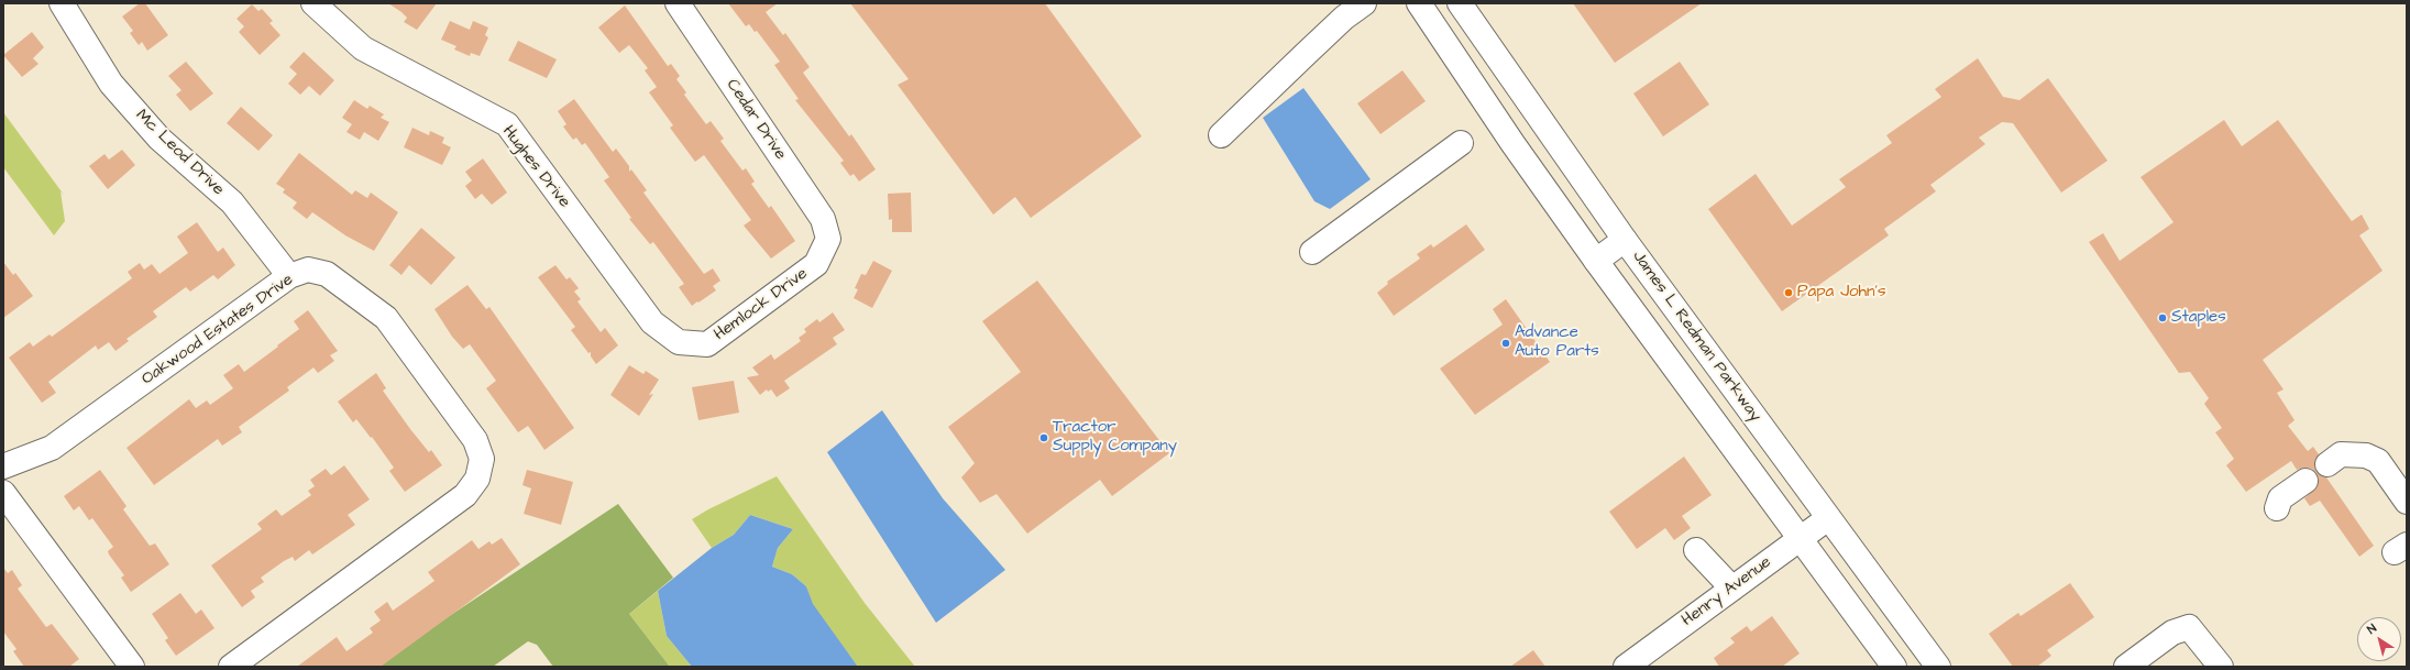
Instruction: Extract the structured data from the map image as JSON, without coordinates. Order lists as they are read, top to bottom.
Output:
{
  "streets": {
    "street": [
      "Cedar Drive",
      "Mc Leod Drive",
      "Hughes Drive",
      "Hemlock Drive",
      "Oakwood Estates Drive",
      "James L Redman Parkway",
      "Henry Avenue"
    ]
  },
  "crossings": [
    ["Cedar Drive", "Hemlock Drive"],
    ["Mc Leod Drive", "Oakwood Estates Drive"],
    ["Hughes Drive", "Hemlock Drive"],
    ["James L Redman Parkway", "Henry Avenue"]
  ],
  "places": [
    "Papa John's",
    "Staples",
    "Advance Auto Parts",
    "Tractor Supply Company"
  ],
  "north": "top left"
}
